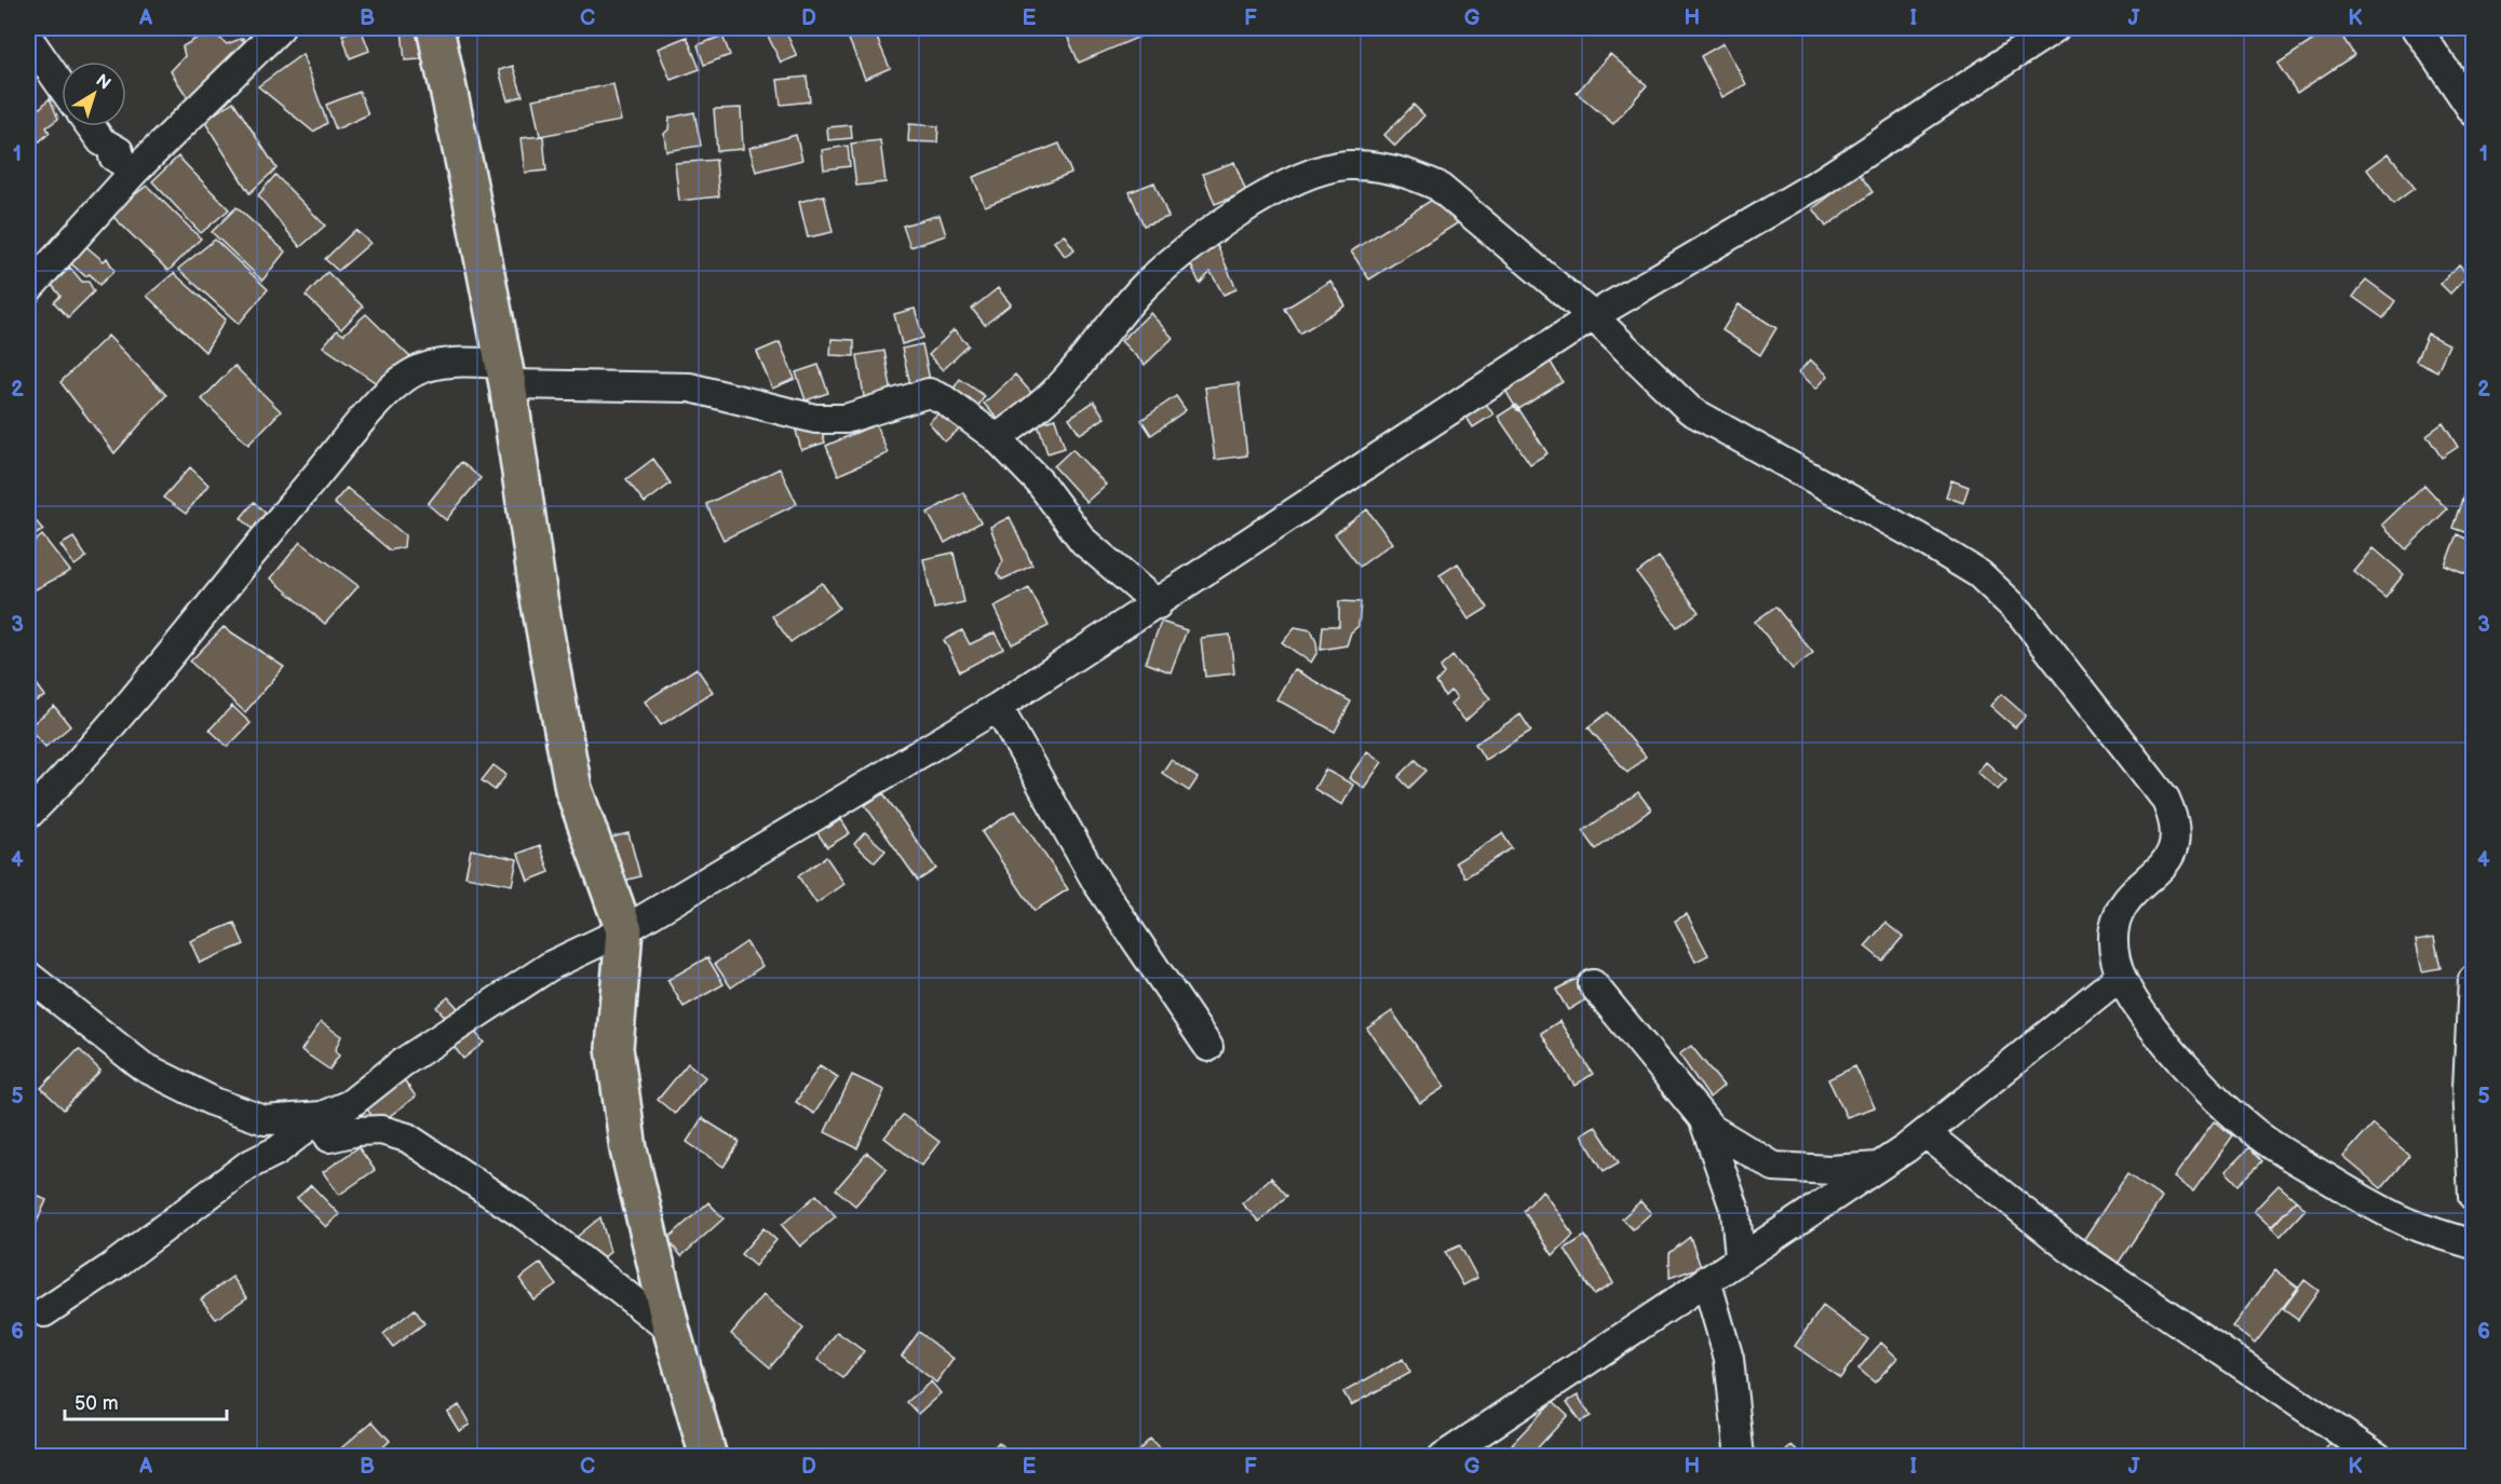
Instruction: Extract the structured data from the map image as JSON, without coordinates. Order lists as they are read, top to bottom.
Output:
{
  "scale_bar": "50 m",
  "north": "top right",
  "grid": {
    "columns": [
      "A",
      "B",
      "C",
      "D",
      "E",
      "F",
      "G",
      "H",
      "I",
      "J",
      "K"
    ],
    "rows": [
      "1",
      "2",
      "3",
      "4",
      "5",
      "6"
    ]
  }
}
